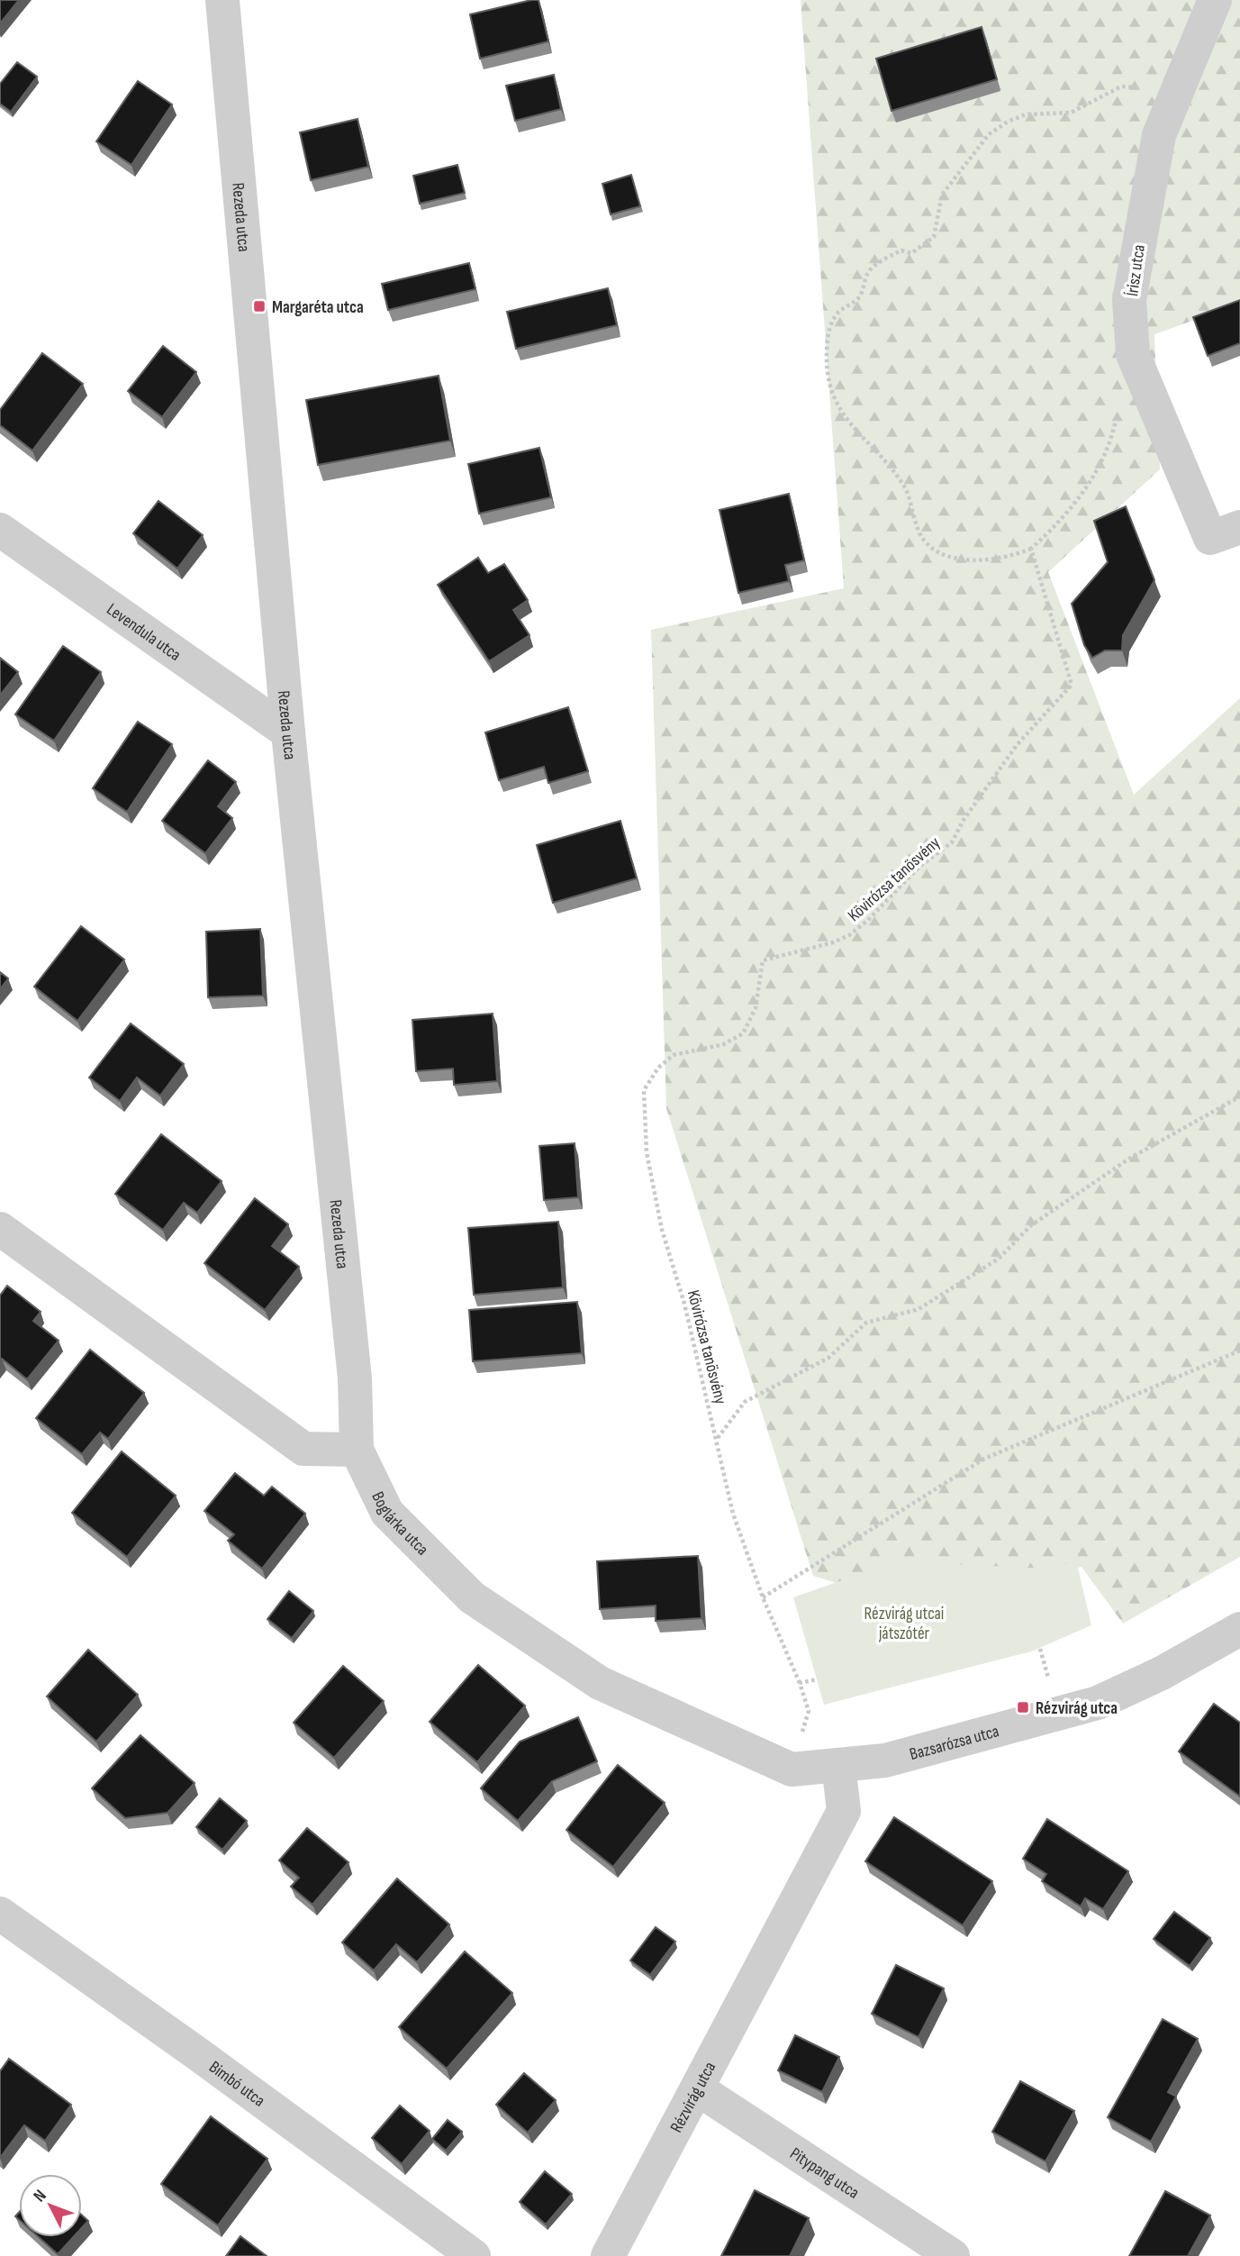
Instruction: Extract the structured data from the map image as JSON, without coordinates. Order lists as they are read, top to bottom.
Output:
{
  "streets": {
    "street": [
      "Rezeda utca",
      "Írisz utca",
      "Levendula utca",
      "Boglárka utca",
      "Bazsarózsa utca",
      "Bimbó utca",
      "Rézvirág utca",
      "Pitypang utca"
    ],
    "path": ["Kövirózsa tanösvény"]
  },
  "crossings": [
    ["Rezeda utca", "Levendula utca"],
    ["Rezeda utca", "Boglárka utca"],
    ["Kövirózsa tanösvény", "Boglárka utca"],
    ["Boglárka utca", "Bazsarózsa utca"],
    ["Boglárka utca", "Rézvirág utca"],
    ["Bazsarózsa utca", "Rézvirág utca"],
    ["Rézvirág utca", "Pitypang utca"]
  ],
  "parks": ["Rézvirág utcai játszótér"],
  "places": {
    "transit": ["Margaréta utca", "Rézvirág utca"]
  },
  "north": "top left"
}
